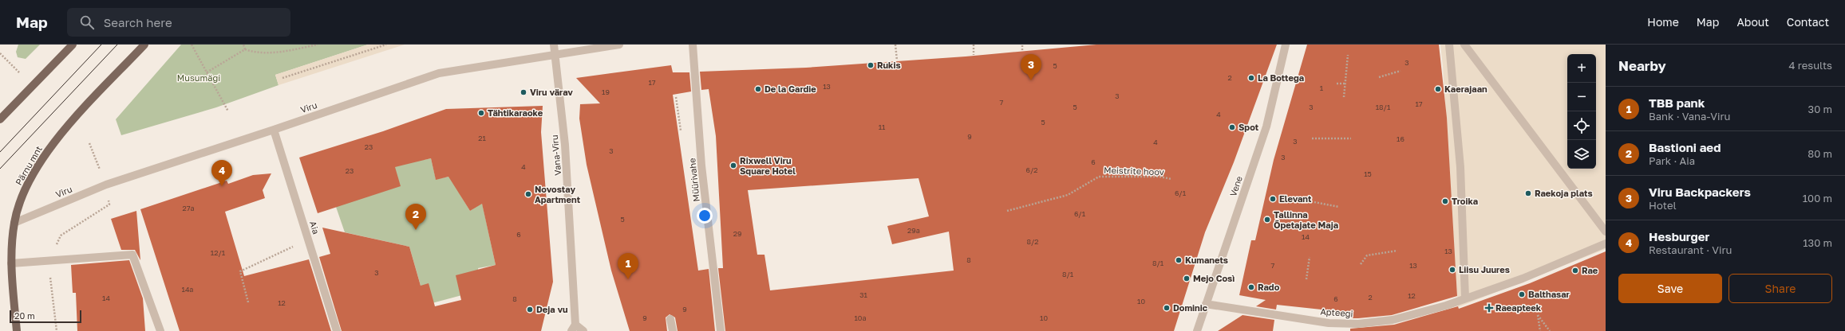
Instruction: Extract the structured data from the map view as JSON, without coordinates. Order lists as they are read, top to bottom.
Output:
{
  "streets": {
    "main road": ["Pärnu mnt"],
    "street": [
      "Viru",
      "Vana-Viru",
      "Müürivahe",
      "Vene",
      "Aia",
      "Apteegi"
    ],
    "path": ["Meistrite hoov"]
  },
  "crossings": [
    ["Viru", "Vana-Viru"],
    ["Viru", "Pärnu mnt"],
    ["Viru", "Aia"],
    ["Vene", "Apteegi"]
  ],
  "parks": ["Musumägi"],
  "places": {
    "other": [
      "Rukis",
      "La Bottega",
      "De la Gardie",
      "Kaerajaan",
      "Viru värav",
      "Tähtikaraoke",
      "Spot",
      "Rixwell Viru Square Hotel",
      "Raekoja plats",
      "Novostay Apartment",
      "Elevant",
      "Troika",
      "Tallinna Õpetajate Maja",
      "Kumanets",
      "Liisu Juures",
      "Rae",
      "Mejo Così",
      "Rado",
      "Balthasar",
      "Dominic",
      "Deja vu"
    ],
    "health": ["Raeapteek"]
  },
  "house_numbers": [
    "3",
    "5",
    "2",
    "17",
    "13",
    "1",
    "19",
    "3",
    "7",
    "17",
    "5",
    "3",
    "18/1",
    "4",
    "5",
    "11",
    "9",
    "21",
    "16",
    "3",
    "4",
    "23",
    "3",
    "3",
    "6",
    "4",
    "6/2",
    "23",
    "15",
    "6/1",
    "27a",
    "6/1",
    "5",
    "29a",
    "29",
    "6",
    "14",
    "8/2",
    "13",
    "12/1",
    "8",
    "8/1",
    "7",
    "13",
    "3",
    "8/1",
    "14a",
    "31",
    "12",
    "2",
    "14",
    "8",
    "6",
    "10",
    "12",
    "9",
    "9",
    "10a",
    "10"
  ],
  "scale_bar": "20 m",
  "page": {
    "header": "Map",
    "search": "Search here",
    "nav": [
      "Home",
      "Map",
      "About",
      "Contact"
    ],
    "heading": ["Nearby", "4 results"],
    "map_buttons": ["+", "−"],
    "pins": [
      "3",
      "4",
      "2",
      "1"
    ],
    "list": [
      {
        "mark": "1",
        "name": "TBB pank",
        "note": "Bank · Vana-Viru",
        "value": "30 m"
      },
      {
        "mark": "2",
        "name": "Bastioni aed",
        "note": "Park · Aia",
        "value": "80 m"
      },
      {
        "mark": "3",
        "name": "Viru Backpackers",
        "note": "Hotel",
        "value": "100 m"
      },
      {
        "mark": "4",
        "name": "Hesburger",
        "note": "Restaurant · Viru",
        "value": "130 m"
      }
    ],
    "buttons": ["Save", "Share"],
    "scale": "20 m"
  }
}
